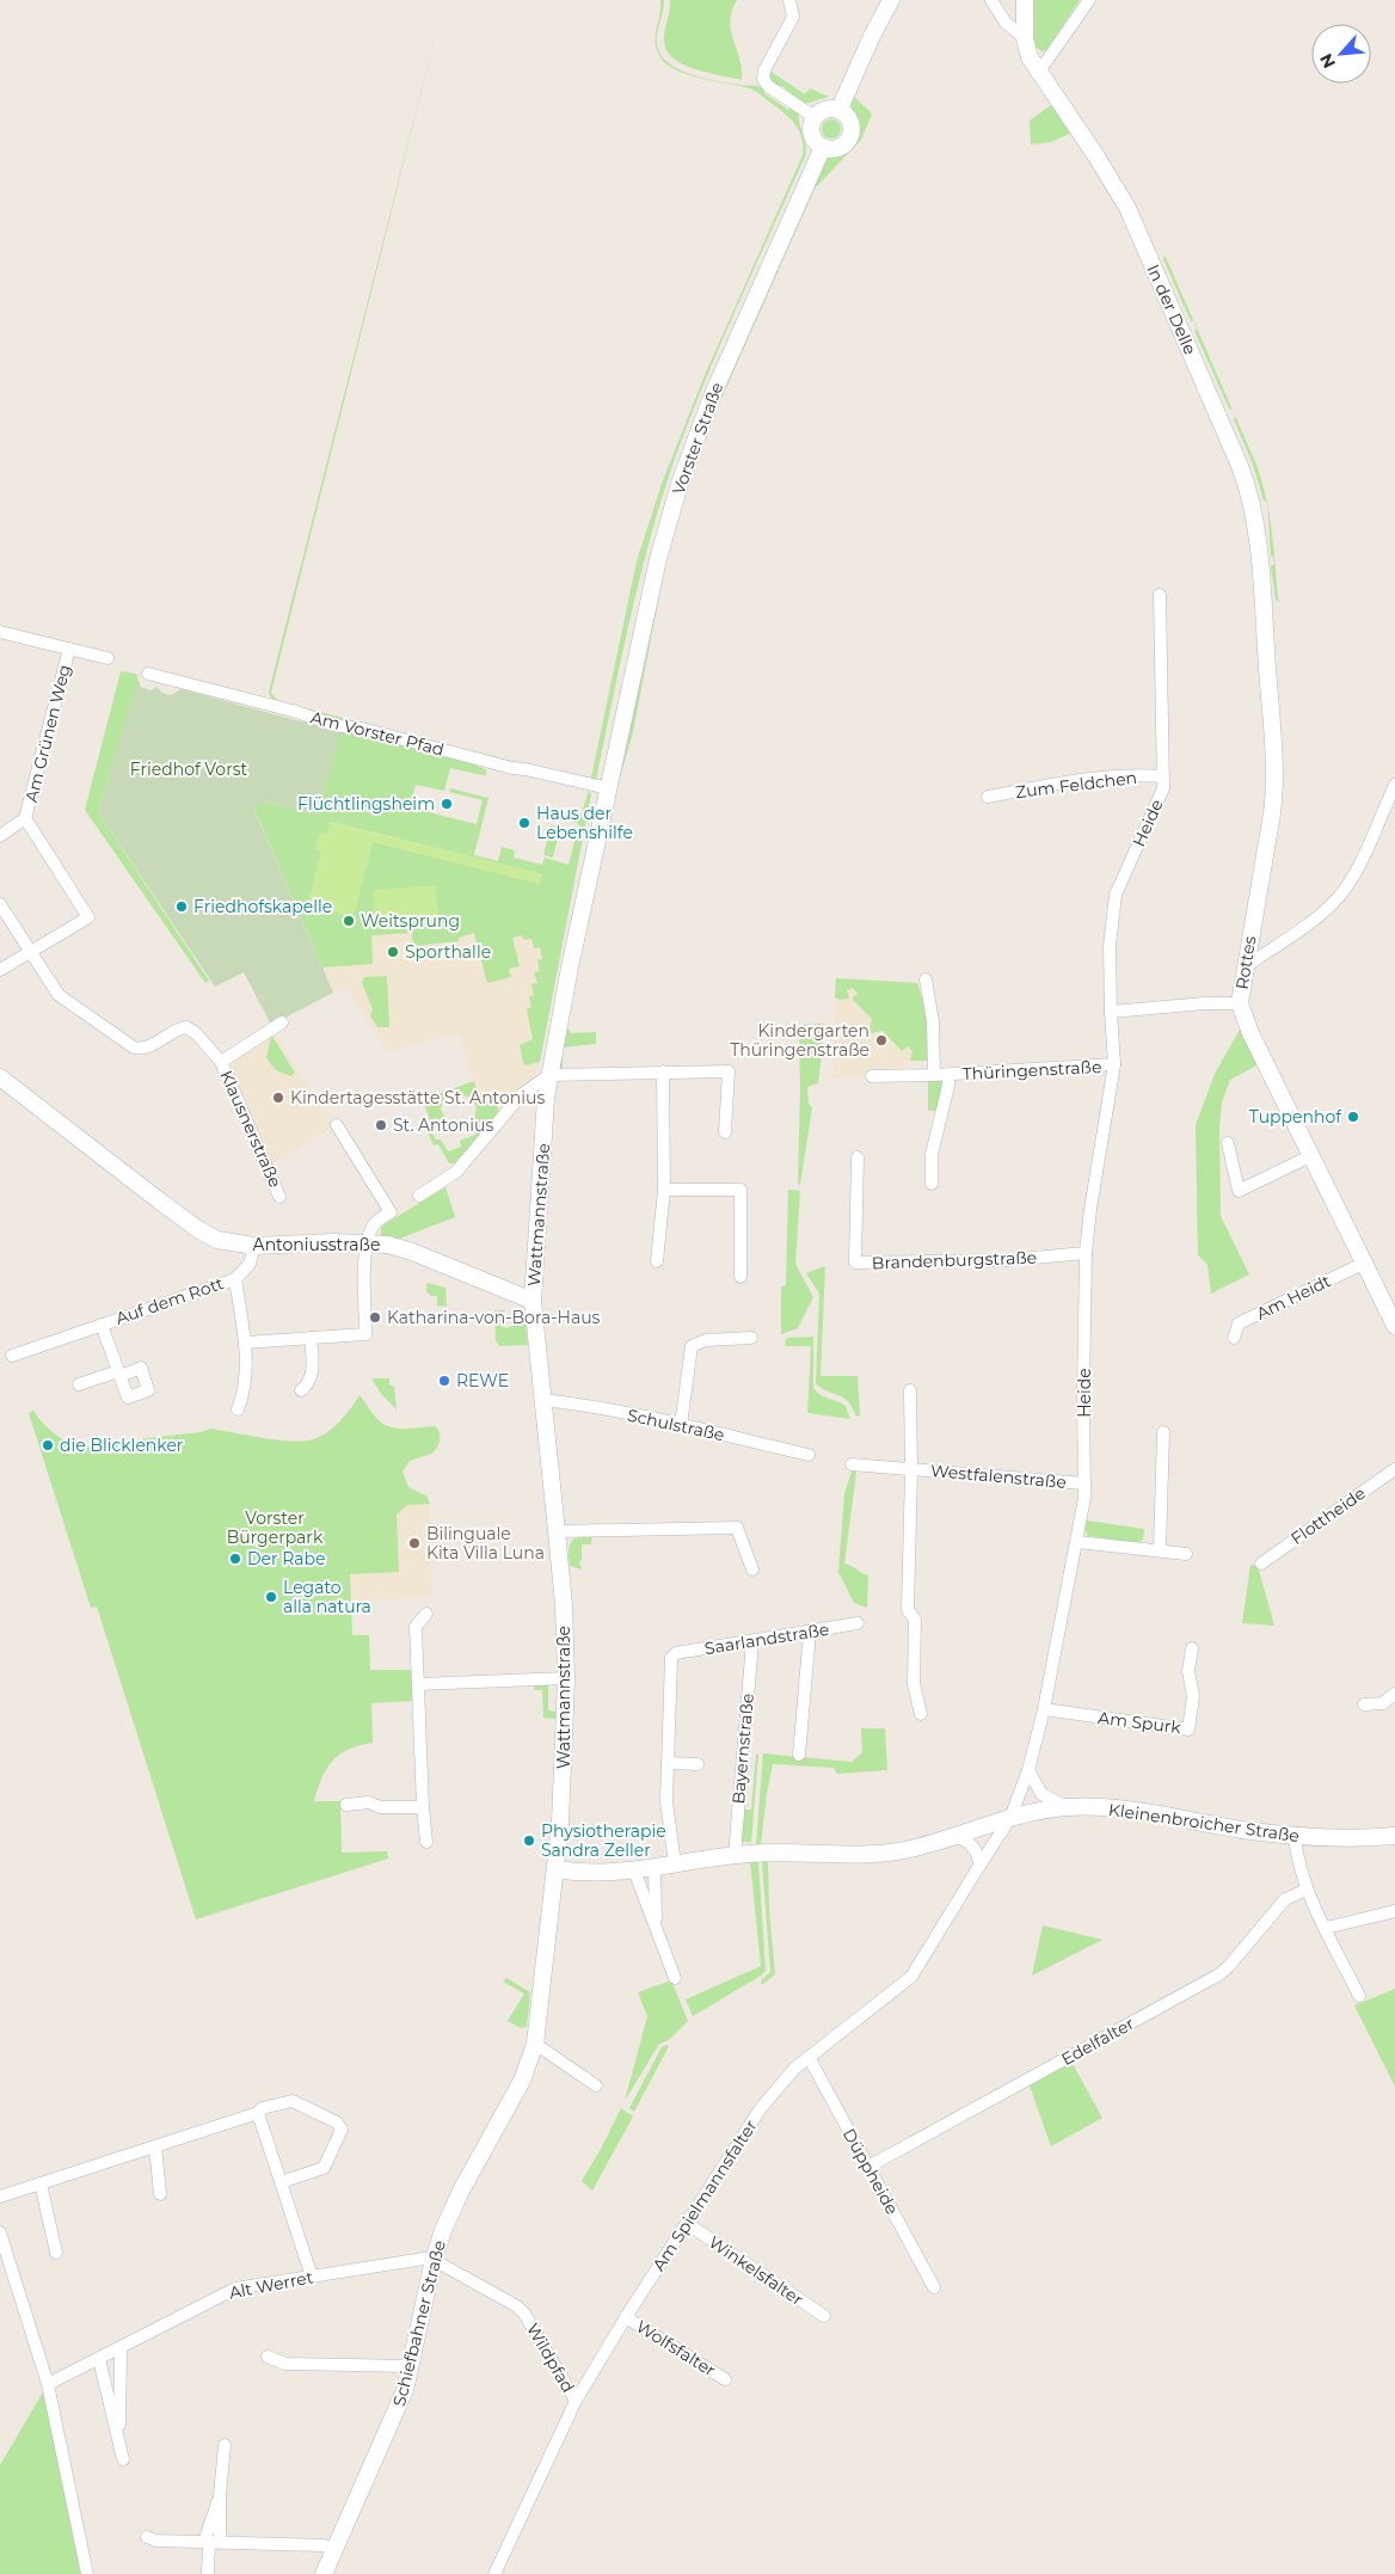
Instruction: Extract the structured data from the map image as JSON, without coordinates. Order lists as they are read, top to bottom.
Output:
{
  "streets": {
    "street": [
      "In der Delle",
      "Vorster Straße",
      "Am Grünen Weg",
      "Am Vorster Pfad",
      "Zum Feldchen",
      "Heide",
      "Rottes",
      "Thüringenstraße",
      "Klausnerstraße",
      "Wattmannstraße",
      "Antoniusstraße",
      "Brandenburgstraße",
      "Am Heidt",
      "Auf dem Rott",
      "Schulstraße",
      "Westfalenstraße",
      "Flottheide",
      "Saarlandstraße",
      "Am Spurk",
      "Bayernstraße",
      "Kleinenbroicher Straße",
      "Edelfalter",
      "Düppheide",
      "Am Spielmannsfalter",
      "Winkelsfalter",
      "Alt Werret",
      "Schiefbahner Straße",
      "Wolfsfalter",
      "Wildpfad"
    ]
  },
  "crossings": [
    ["In der Delle", "Rottes"],
    ["Vorster Straße", "Wattmannstraße"],
    ["Am Grünen Weg", "Klausnerstraße"],
    ["Am Vorster Pfad", "Wattmannstraße"],
    ["Zum Feldchen", "Heide"],
    ["Heide", "Thüringenstraße"],
    ["Heide", "Brandenburgstraße"],
    ["Heide", "Westfalenstraße"],
    ["Heide", "Am Spurk"],
    ["Heide", "Kleinenbroicher Straße"],
    ["Heide", "Am Spielmannsfalter"],
    ["Rottes", "Am Heidt"],
    ["Wattmannstraße", "Antoniusstraße"],
    ["Wattmannstraße", "Schulstraße"],
    ["Wattmannstraße", "Kleinenbroicher Straße"],
    ["Wattmannstraße", "Schiefbahner Straße"],
    ["Antoniusstraße", "Auf dem Rott"],
    ["Saarlandstraße", "Bayernstraße"],
    ["Bayernstraße", "Kleinenbroicher Straße"],
    ["Kleinenbroicher Straße", "Am Spielmannsfalter"],
    ["Kleinenbroicher Straße", "Schiefbahner Straße"],
    ["Edelfalter", "Düppheide"],
    ["Düppheide", "Am Spielmannsfalter"],
    ["Am Spielmannsfalter", "Winkelsfalter"],
    ["Am Spielmannsfalter", "Wolfsfalter"],
    ["Am Spielmannsfalter", "Wildpfad"],
    ["Alt Werret", "Schiefbahner Straße"],
    ["Alt Werret", "Wildpfad"],
    ["Schiefbahner Straße", "Wildpfad"]
  ],
  "parks": ["Friedhof Vorst", "Vorster Bürgerpark"],
  "places": [
    "Flüchtlingsheim",
    "Haus der Lebenshilfe",
    "Friedhofskapelle",
    "Weitsprung",
    "Sporthalle",
    "Kindergarten Thüringenstraße",
    "Kindertagesstätte St. Antonius",
    "Tuppenhof",
    "St. Antonius",
    "Katharina-von-Bora-Haus",
    "REWE",
    "die Blicklenker",
    "Bilinguale Kita Villa Luna",
    "Der Rabe",
    "Legato alla natura",
    "Physiotherapie Sandra Zeller"
  ],
  "north": "bottom left"
}
